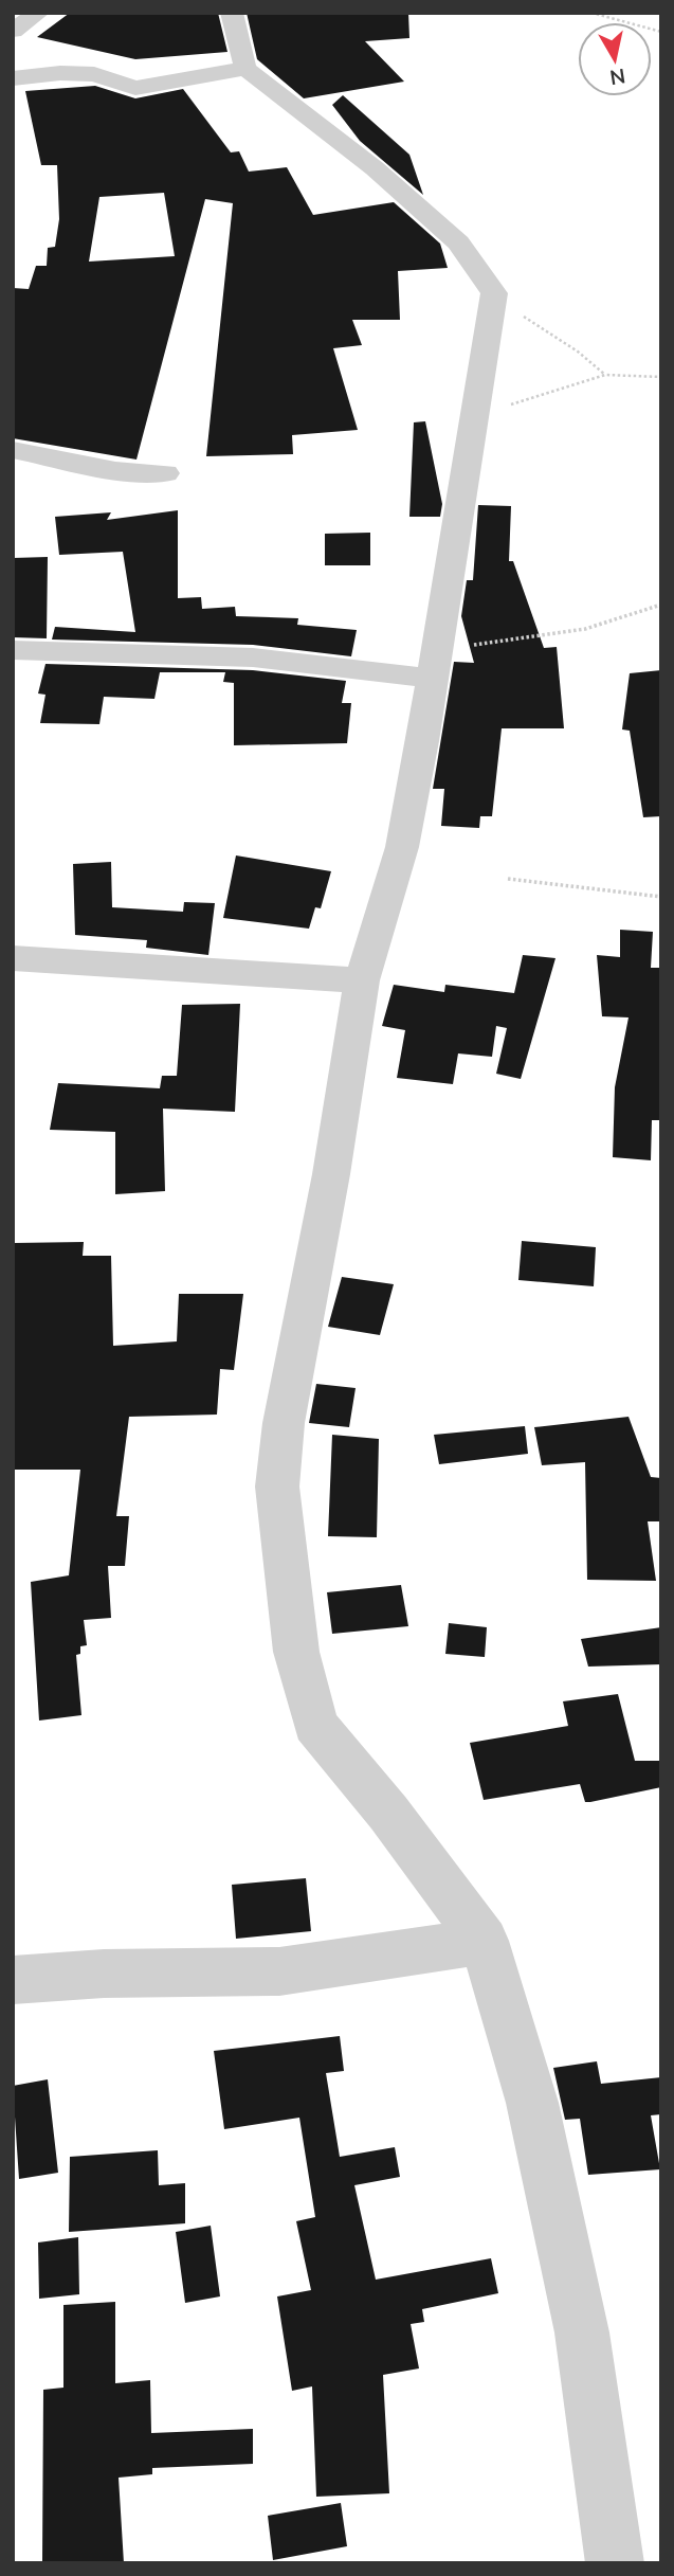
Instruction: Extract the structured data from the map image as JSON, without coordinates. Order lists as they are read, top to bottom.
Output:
{
  "north": "bottom"
}
